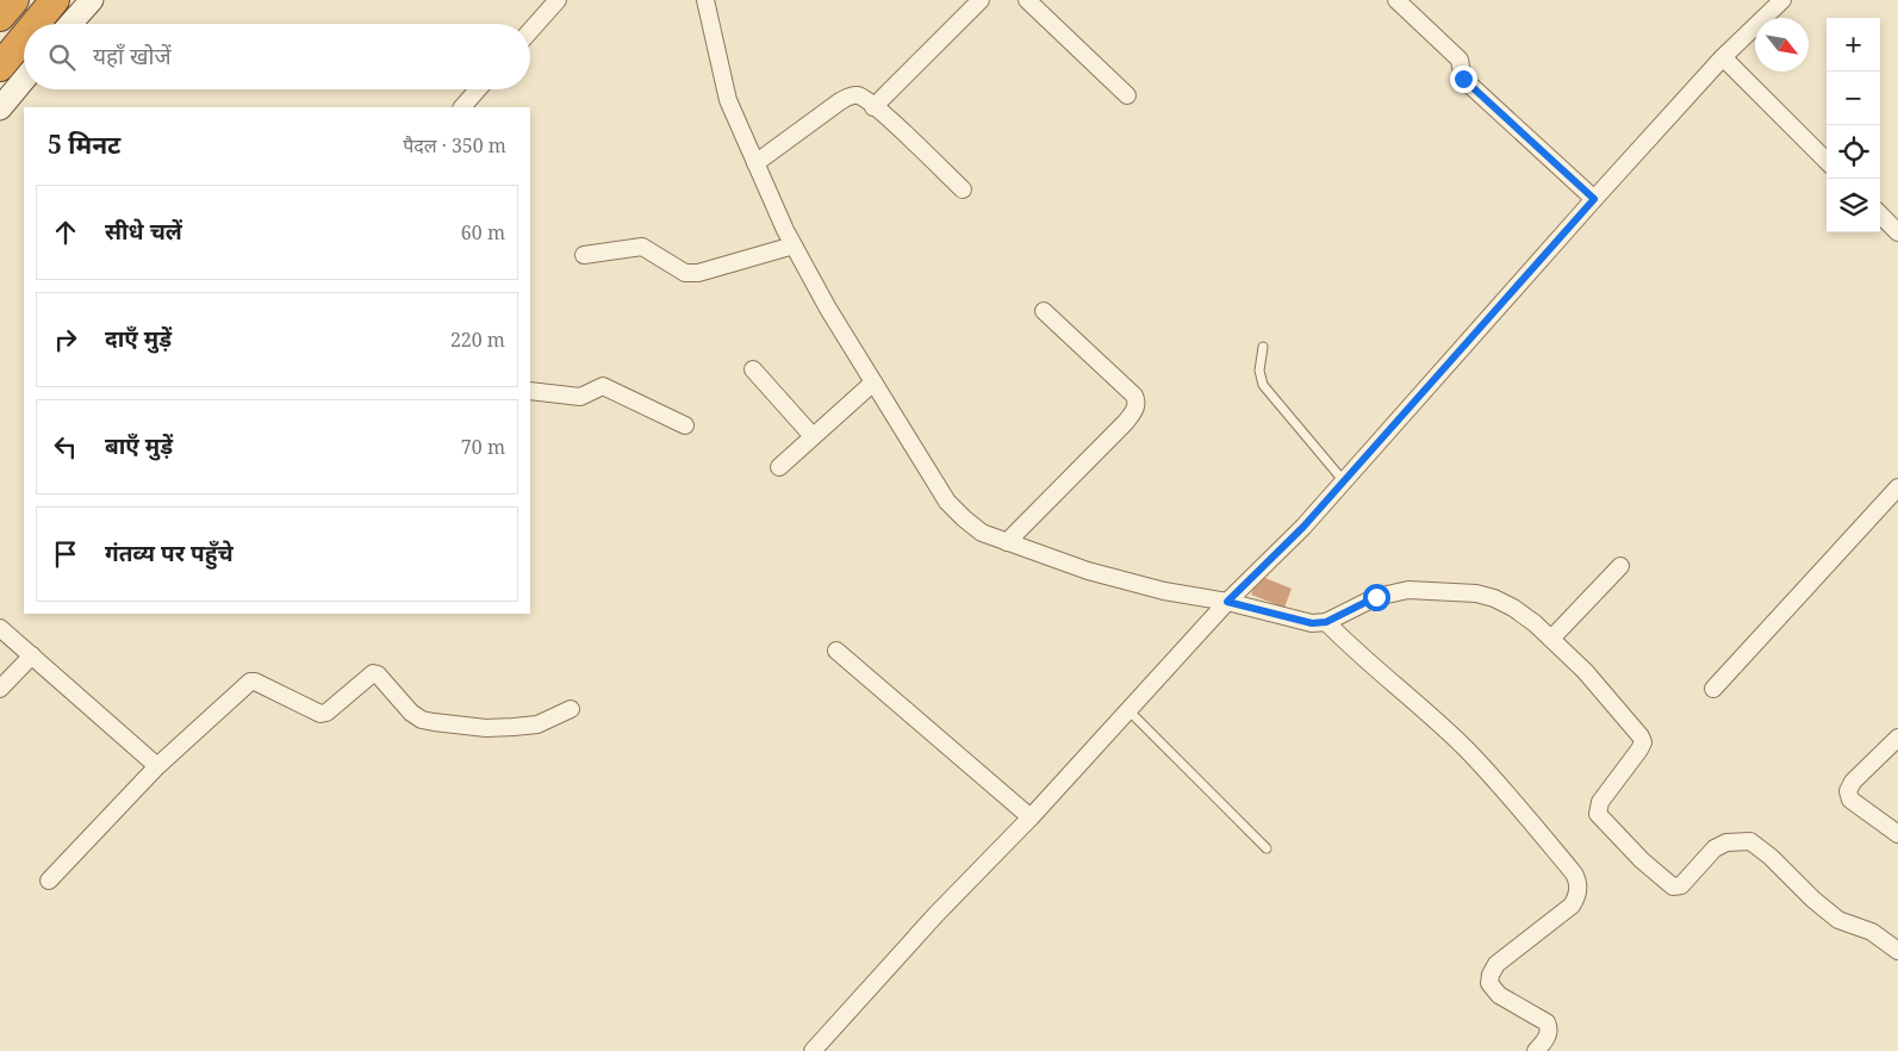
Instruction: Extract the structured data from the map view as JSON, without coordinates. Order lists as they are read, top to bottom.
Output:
{
  "north": "bottom right",
  "page": {
    "map_buttons": ["+", "−"],
    "search": "यहाँ खोजें",
    "heading": ["5 मिनट", "पैदल · 350 m"],
    "list": [
      ["सीधे चलें", "60 m"],
      ["दाएँ मुड़ें", "220 m"],
      ["बाएँ मुड़ें", "70 m"],
      "गंतव्य पर पहुँचे"
    ]
  }
}
